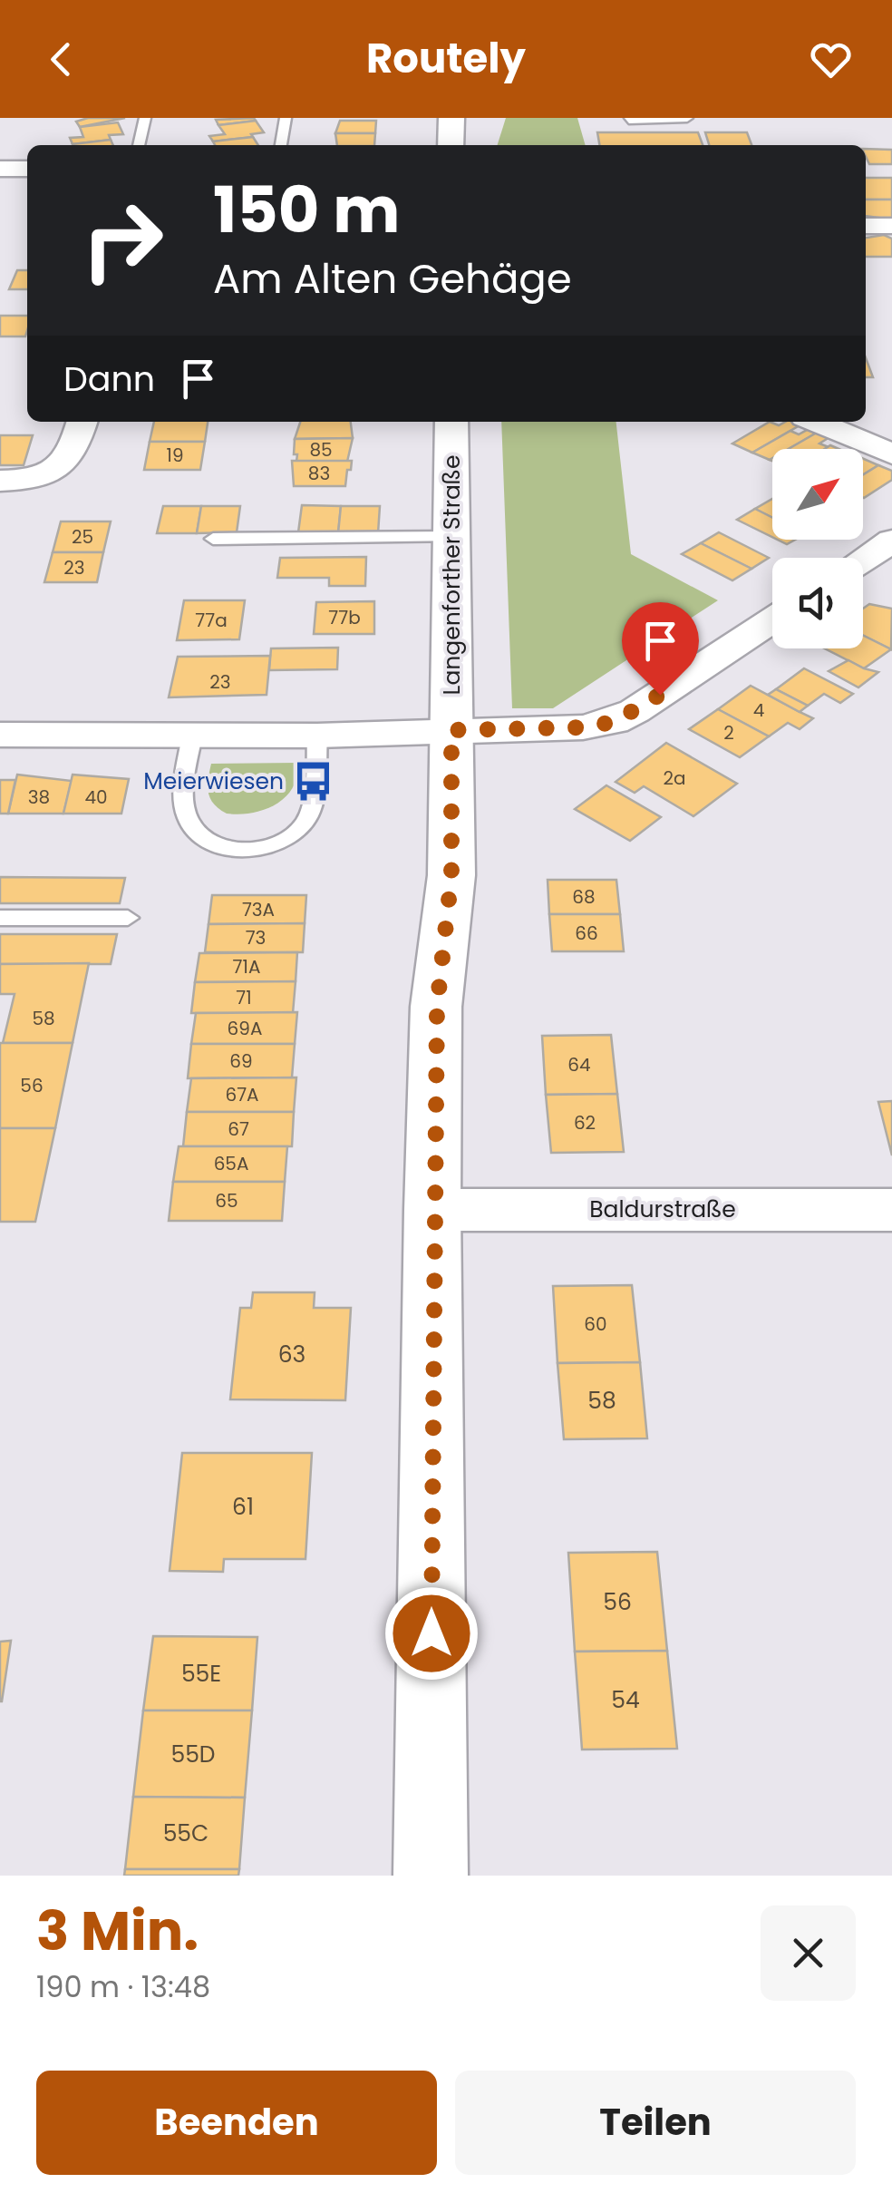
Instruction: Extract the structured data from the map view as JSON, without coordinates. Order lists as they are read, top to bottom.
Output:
{
  "streets": {
    "main road": ["Langenforther Straße"],
    "street": ["Baldurstraße"]
  },
  "crossings": [
    ["Langenforther Straße", "Baldurstraße"]
  ],
  "places": {
    "bus stop": ["Meierwiesen"]
  },
  "house_numbers": [
    "85",
    "19",
    "83",
    "25",
    "23",
    "77b",
    "77a",
    "23",
    "4",
    "2",
    "2a",
    "38",
    "40",
    "68",
    "73A",
    "66",
    "73",
    "71A",
    "71",
    "58",
    "69A",
    "69",
    "64",
    "56",
    "67A",
    "62",
    "67",
    "65A",
    "65",
    "60",
    "63",
    "58",
    "61",
    "56",
    "55E",
    "54",
    "55D",
    "55C"
  ],
  "north": "top right",
  "page": {
    "header": "Routely",
    "turn": ["150 m", "Am Alten Gehäge"],
    "then": "Dann",
    "heading": ["3 Min.", "190 m · 13:48"],
    "buttons": ["Beenden", "Teilen"]
  }
}
